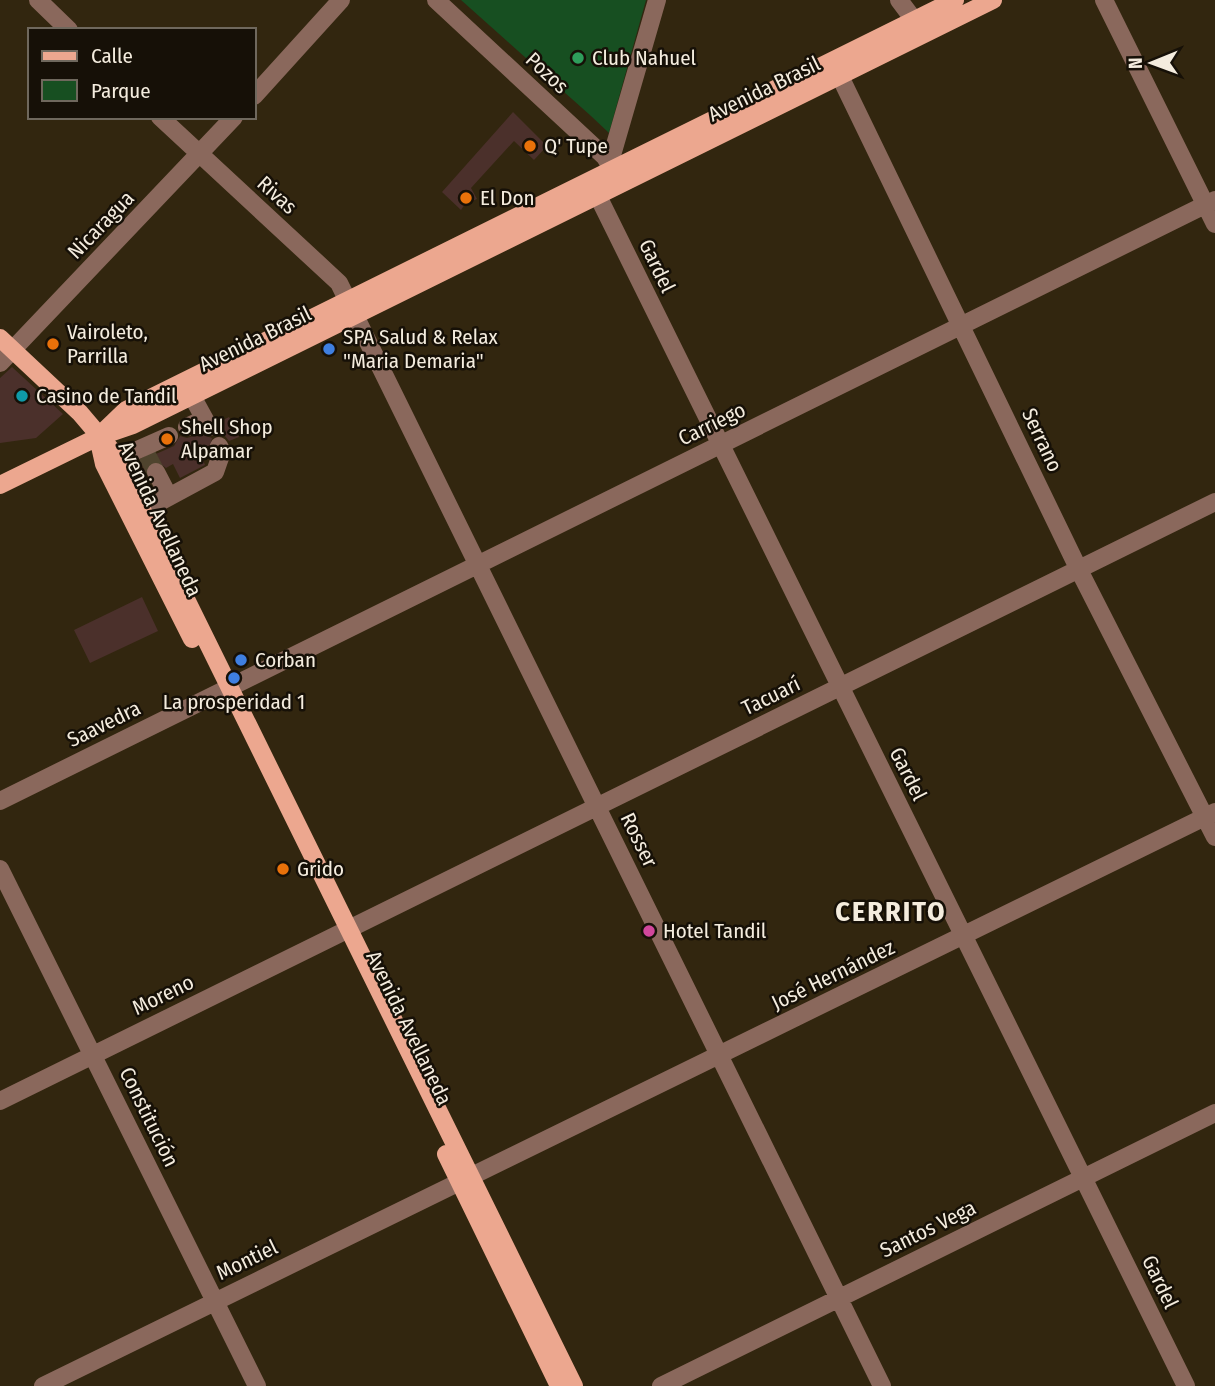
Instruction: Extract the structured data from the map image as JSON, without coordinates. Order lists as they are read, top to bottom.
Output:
{
  "streets": {
    "main road": ["Avenida Brasil", "Avenida Avellaneda"],
    "street": [
      "Pozos",
      "Rivas",
      "Nicaragua",
      "Gardel",
      "Carriego",
      "Serrano",
      "Tacuarí",
      "Saavedra",
      "Rosser",
      "José Hernández",
      "Moreno",
      "Constitución",
      "Santos Vega",
      "Montiel"
    ]
  },
  "crossings": [
    ["Pozos", "Avenida Brasil"],
    ["Avenida Brasil", "Rivas"],
    ["Avenida Brasil", "Gardel"],
    ["Avenida Brasil", "Serrano"],
    ["Avenida Brasil", "Avenida Avellaneda"],
    ["Avenida Brasil", "Rosser"],
    ["Rivas", "Nicaragua"],
    ["Rivas", "Rosser"],
    ["Gardel", "Carriego"],
    ["Gardel", "Tacuarí"],
    ["Gardel", "José Hernández"],
    ["Gardel", "Santos Vega"],
    ["Carriego", "Serrano"],
    ["Carriego", "Avenida Avellaneda"],
    ["Carriego", "Saavedra"],
    ["Carriego", "Rosser"],
    ["Serrano", "Tacuarí"],
    ["Serrano", "José Hernández"],
    ["Avenida Avellaneda", "Tacuarí"],
    ["Avenida Avellaneda", "Saavedra"],
    ["Avenida Avellaneda", "José Hernández"],
    ["Avenida Avellaneda", "Moreno"],
    ["Avenida Avellaneda", "Montiel"],
    ["Tacuarí", "Rosser"],
    ["Tacuarí", "Moreno"],
    ["Rosser", "José Hernández"],
    ["Rosser", "Santos Vega"],
    ["José Hernández", "Montiel"],
    ["Moreno", "Constitución"],
    ["Constitución", "Montiel"]
  ],
  "districts": ["CERRITO"],
  "places": [
    "Club Nahuel",
    "Q' Tupe",
    "El Don",
    "Vairoleto, Parrilla",
    "SPA Salud & Relax \"Maria Demaria\"",
    "Casino de Tandil",
    "Shell Shop Alpamar",
    "Corban",
    "La prosperidad 1",
    "Grido",
    "Hotel Tandil"
  ],
  "legend": ["Calle", "Parque"],
  "north": "left"
}
